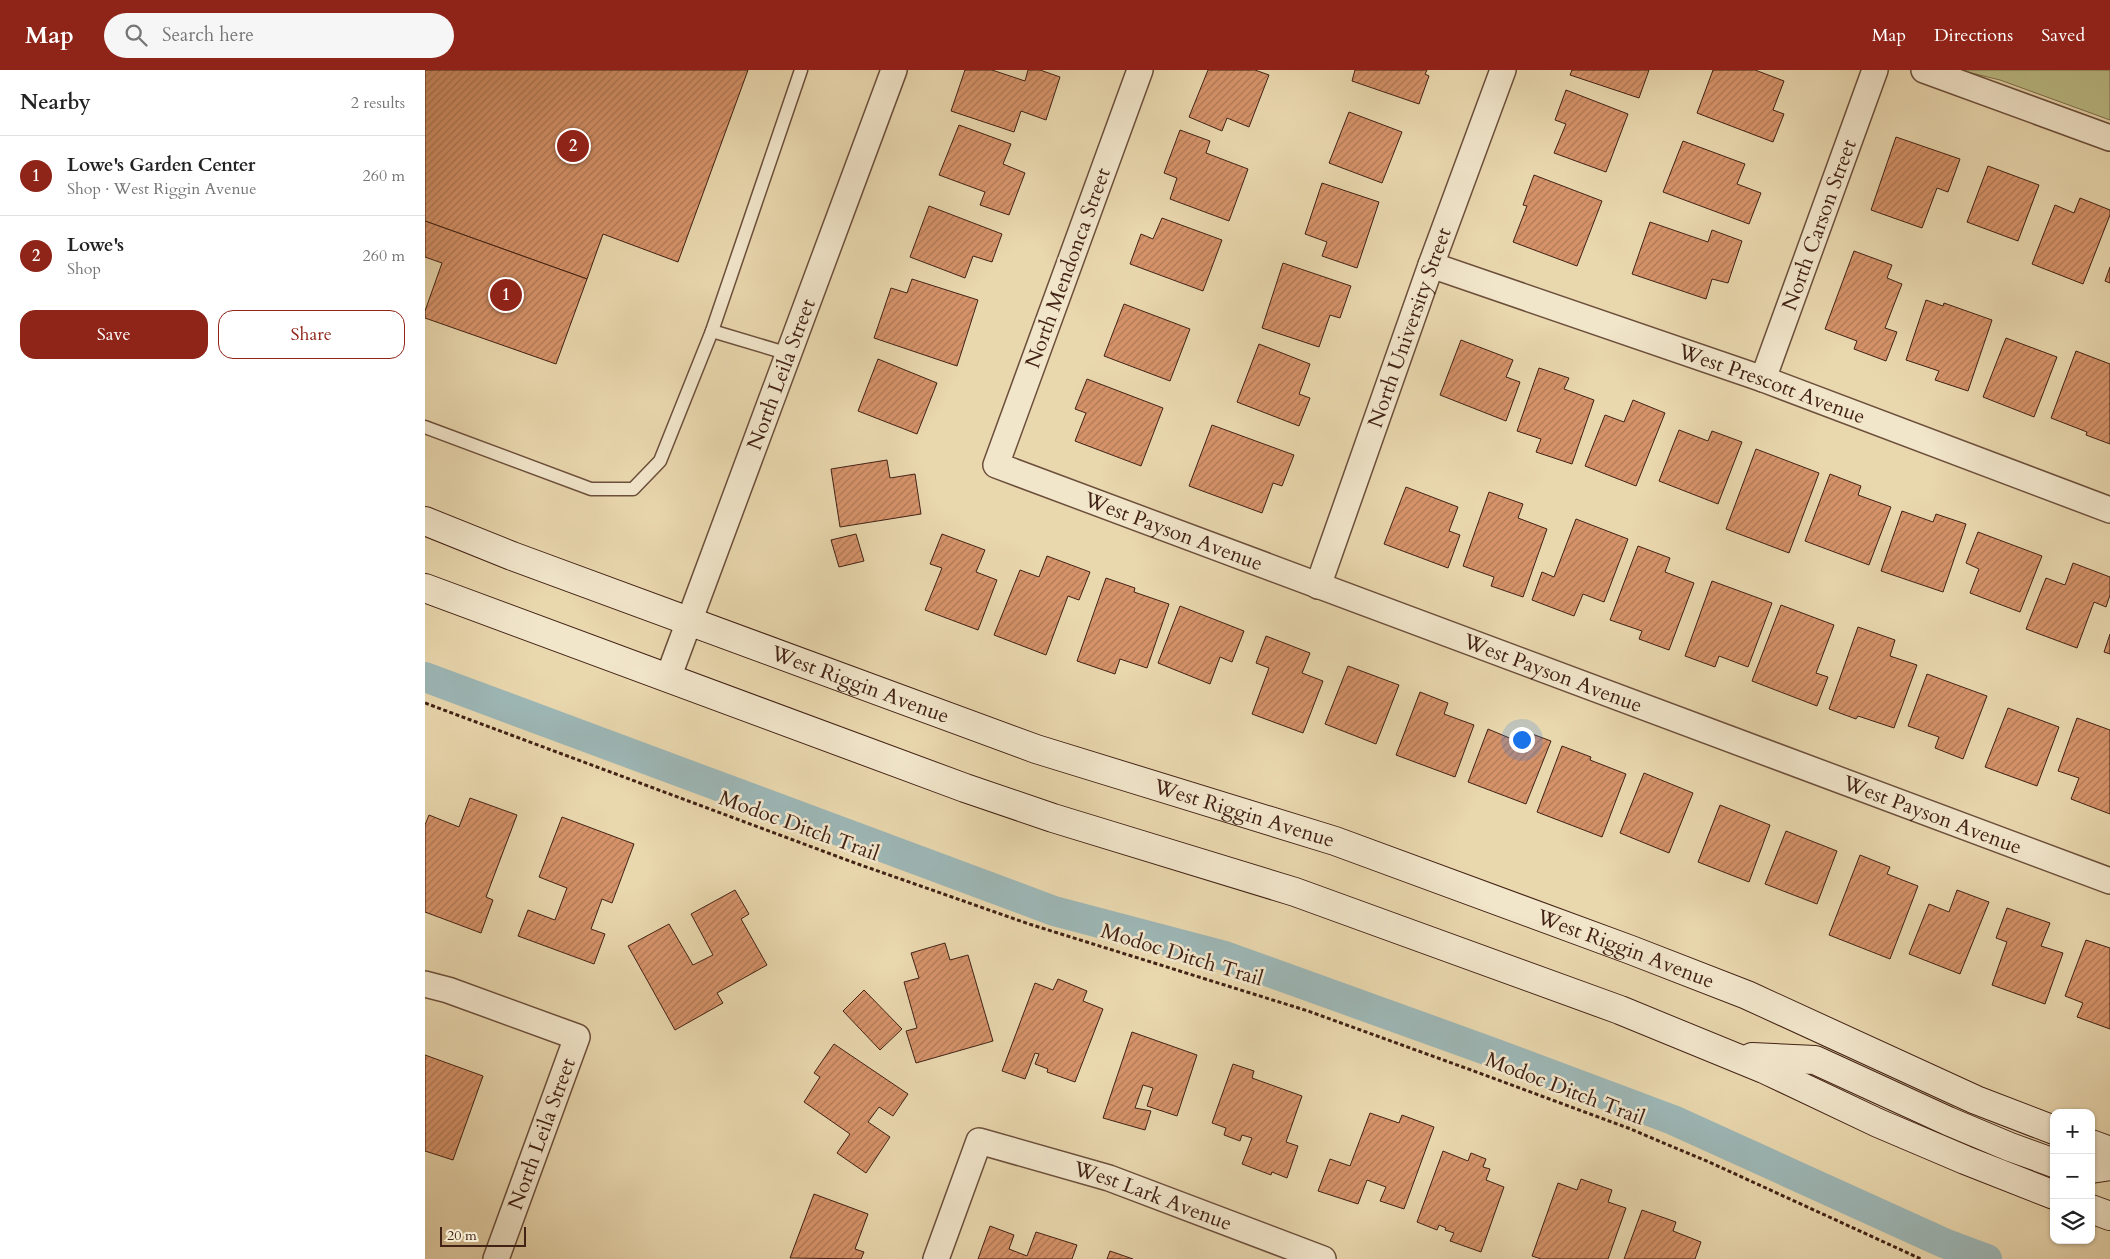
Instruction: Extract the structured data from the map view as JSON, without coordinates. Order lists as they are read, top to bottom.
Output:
{
  "streets": {
    "main road": ["West Riggin Avenue"],
    "street": [
      "North Carson Street",
      "North Mendonca Street",
      "North University Street",
      "North Leila Street",
      "West Prescott Avenue",
      "West Payson Avenue",
      "West Lark Avenue"
    ],
    "path": ["Modoc Ditch Trail"]
  },
  "crossings": [
    ["North Carson Street", "West Prescott Avenue"],
    ["North Mendonca Street", "West Payson Avenue"],
    ["North University Street", "West Prescott Avenue"],
    ["North University Street", "West Payson Avenue"],
    ["North Leila Street", "West Riggin Avenue"]
  ],
  "scale_bar": "20 m",
  "page": {
    "header": "Map",
    "search": "Search here",
    "nav": ["Map", "Directions", "Saved"],
    "heading": ["Nearby", "2 results"],
    "pins": ["2", "1"],
    "list": [
      {
        "mark": "1",
        "name": "Lowe's Garden Center",
        "note": "Shop · West Riggin Avenue",
        "value": "260 m"
      },
      {
        "mark": "2",
        "name": "Lowe's",
        "note": "Shop",
        "value": "260 m"
      }
    ],
    "buttons": ["Save", "Share"],
    "map_buttons": ["+", "−"],
    "scale": "20 m"
  }
}
